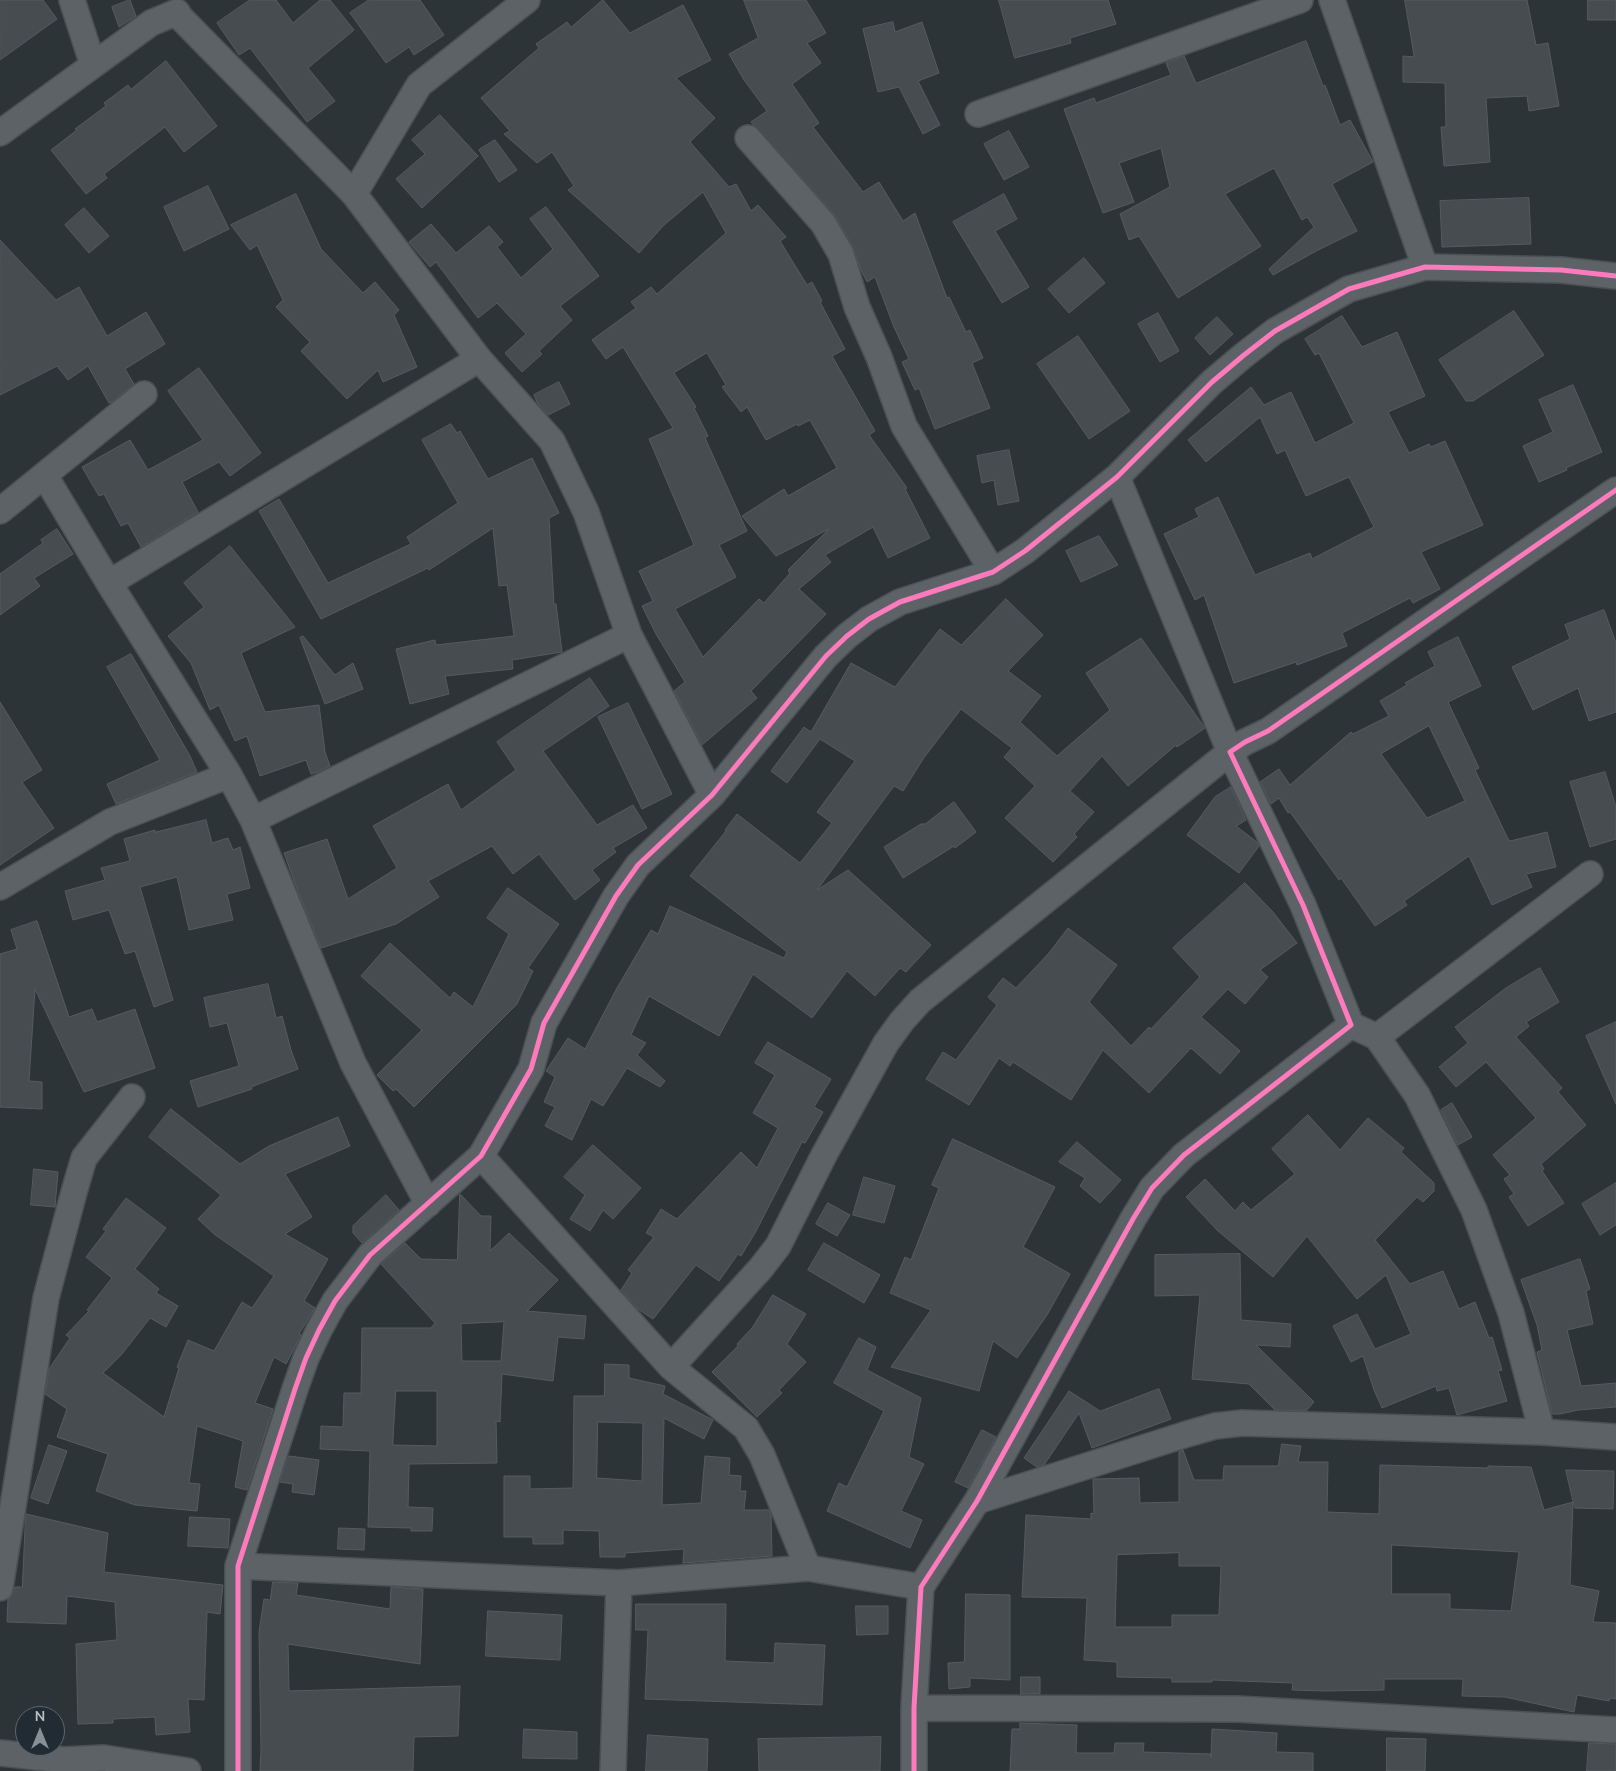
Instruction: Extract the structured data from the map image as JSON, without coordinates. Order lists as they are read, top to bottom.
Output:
{
  "north": "top"
}
